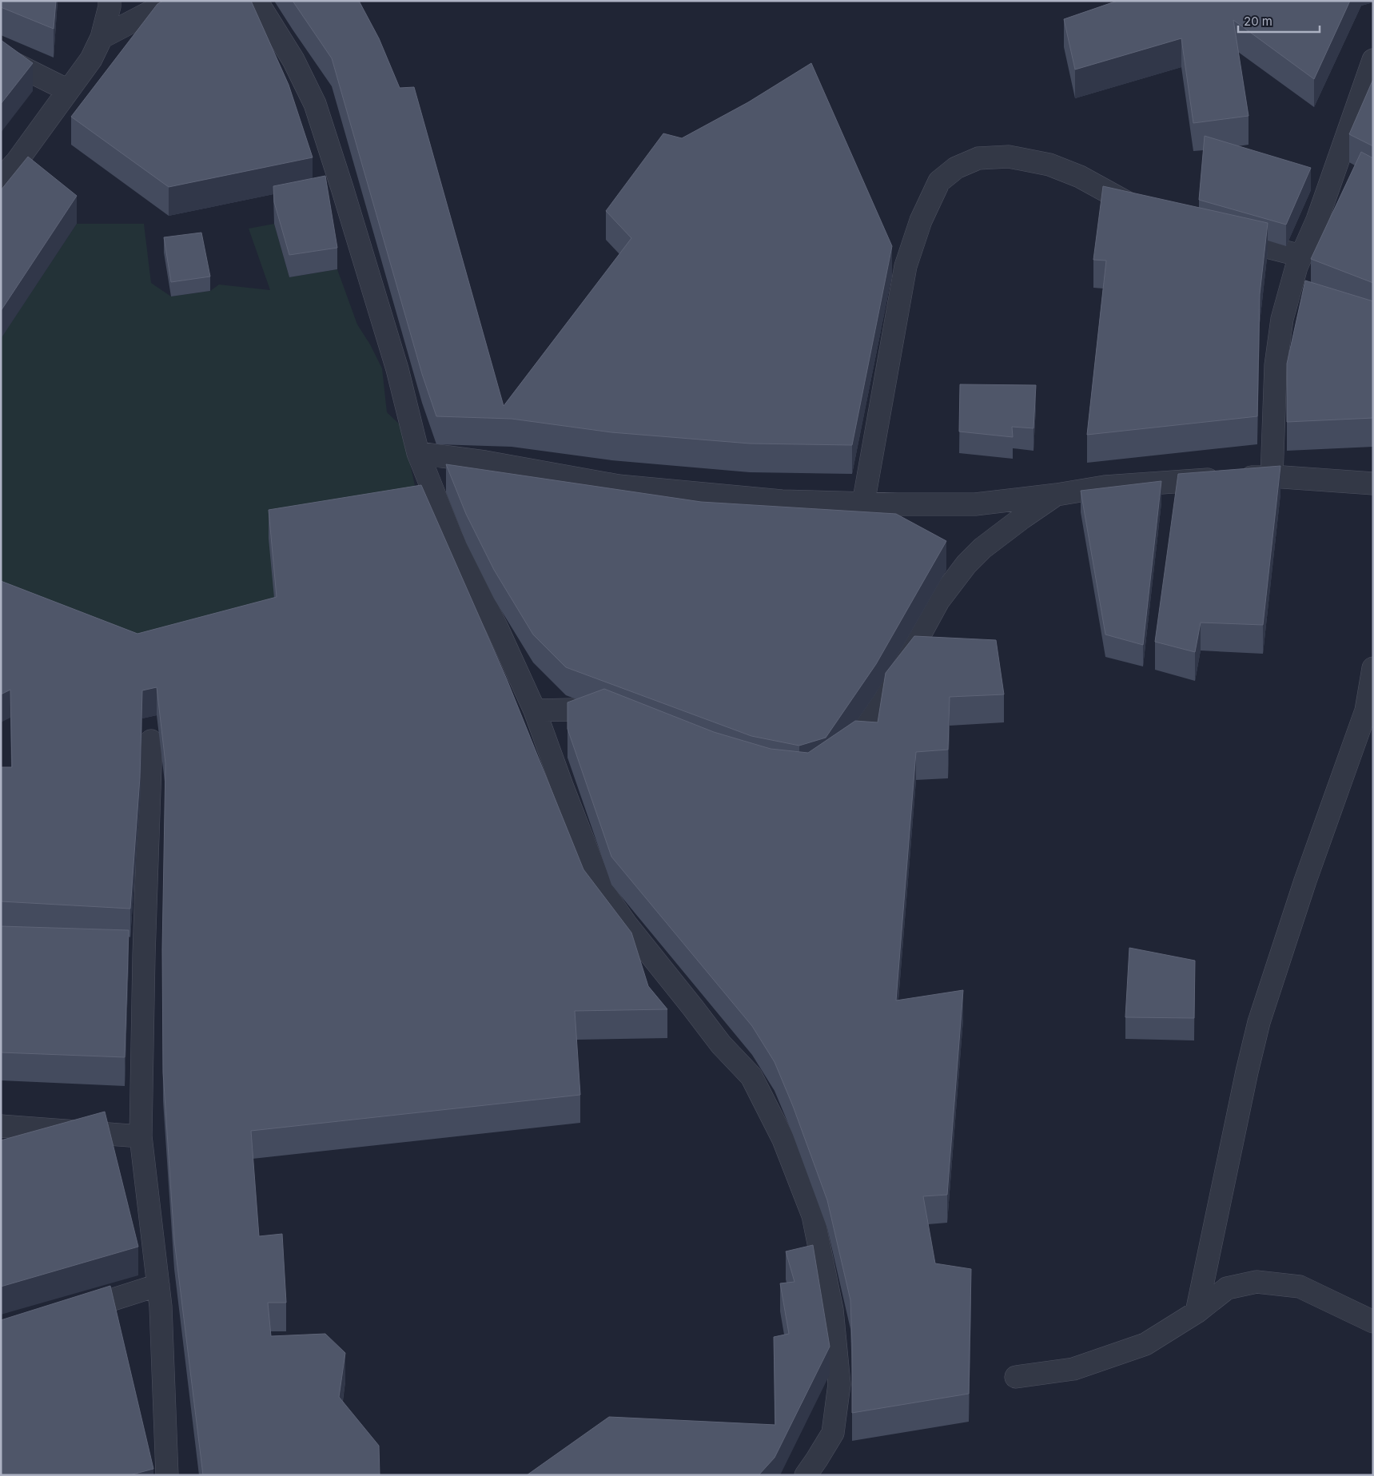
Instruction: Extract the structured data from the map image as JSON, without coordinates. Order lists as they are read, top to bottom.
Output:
{
  "scale_bar": "20 m"
}
